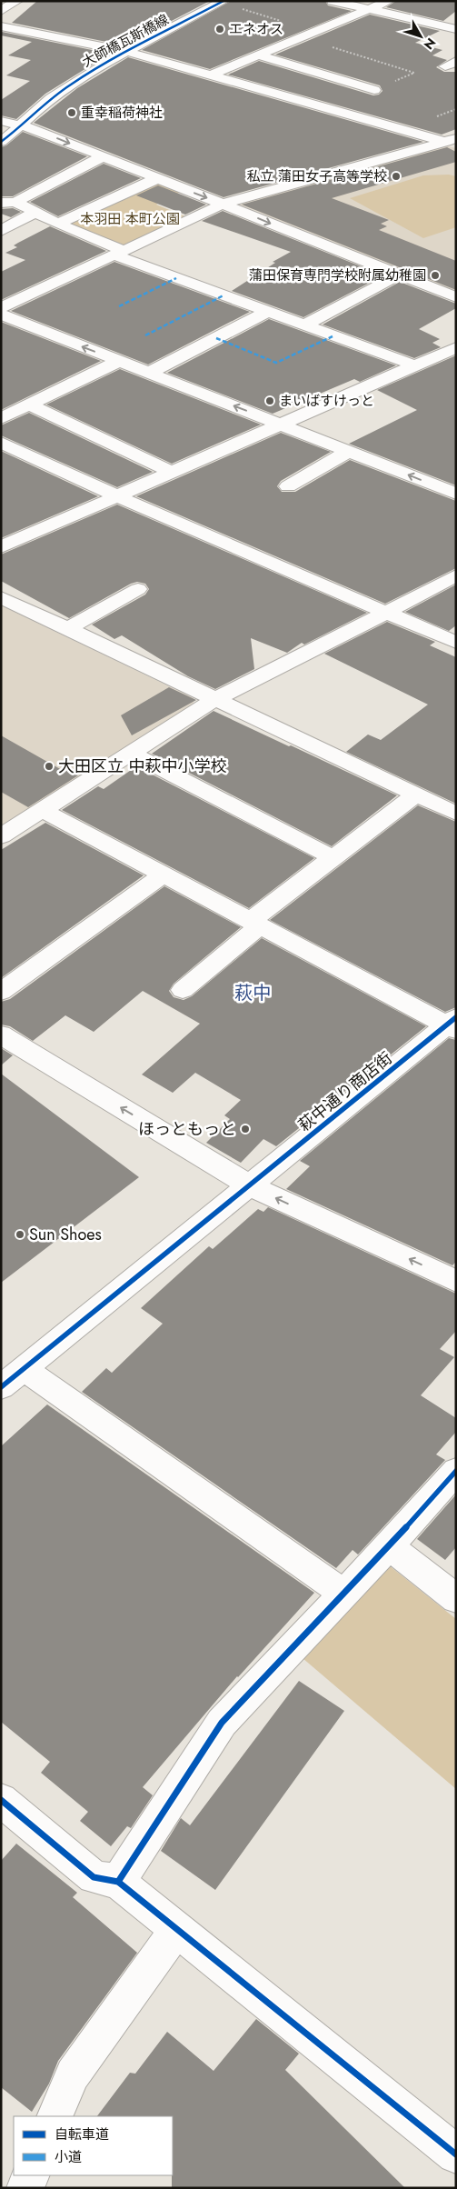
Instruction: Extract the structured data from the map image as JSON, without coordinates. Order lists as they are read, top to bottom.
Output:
{
  "streets": {
    "street": ["大師橋瓦斯橋線", "萩中通り商店街"]
  },
  "districts": ["萩中"],
  "parks": ["本羽田 本町公園"],
  "places": [
    "エネオス",
    "重幸稲荷神社",
    "私立 蒲田女子高等学校",
    "蒲田保育専門学校附属幼稚園",
    "まいばすけっと",
    "大田区立 中萩中小学校",
    "ほっともっと",
    "Sun Shoes"
  ],
  "legend": ["自転車道", "小道"],
  "north": "bottom right"
}
